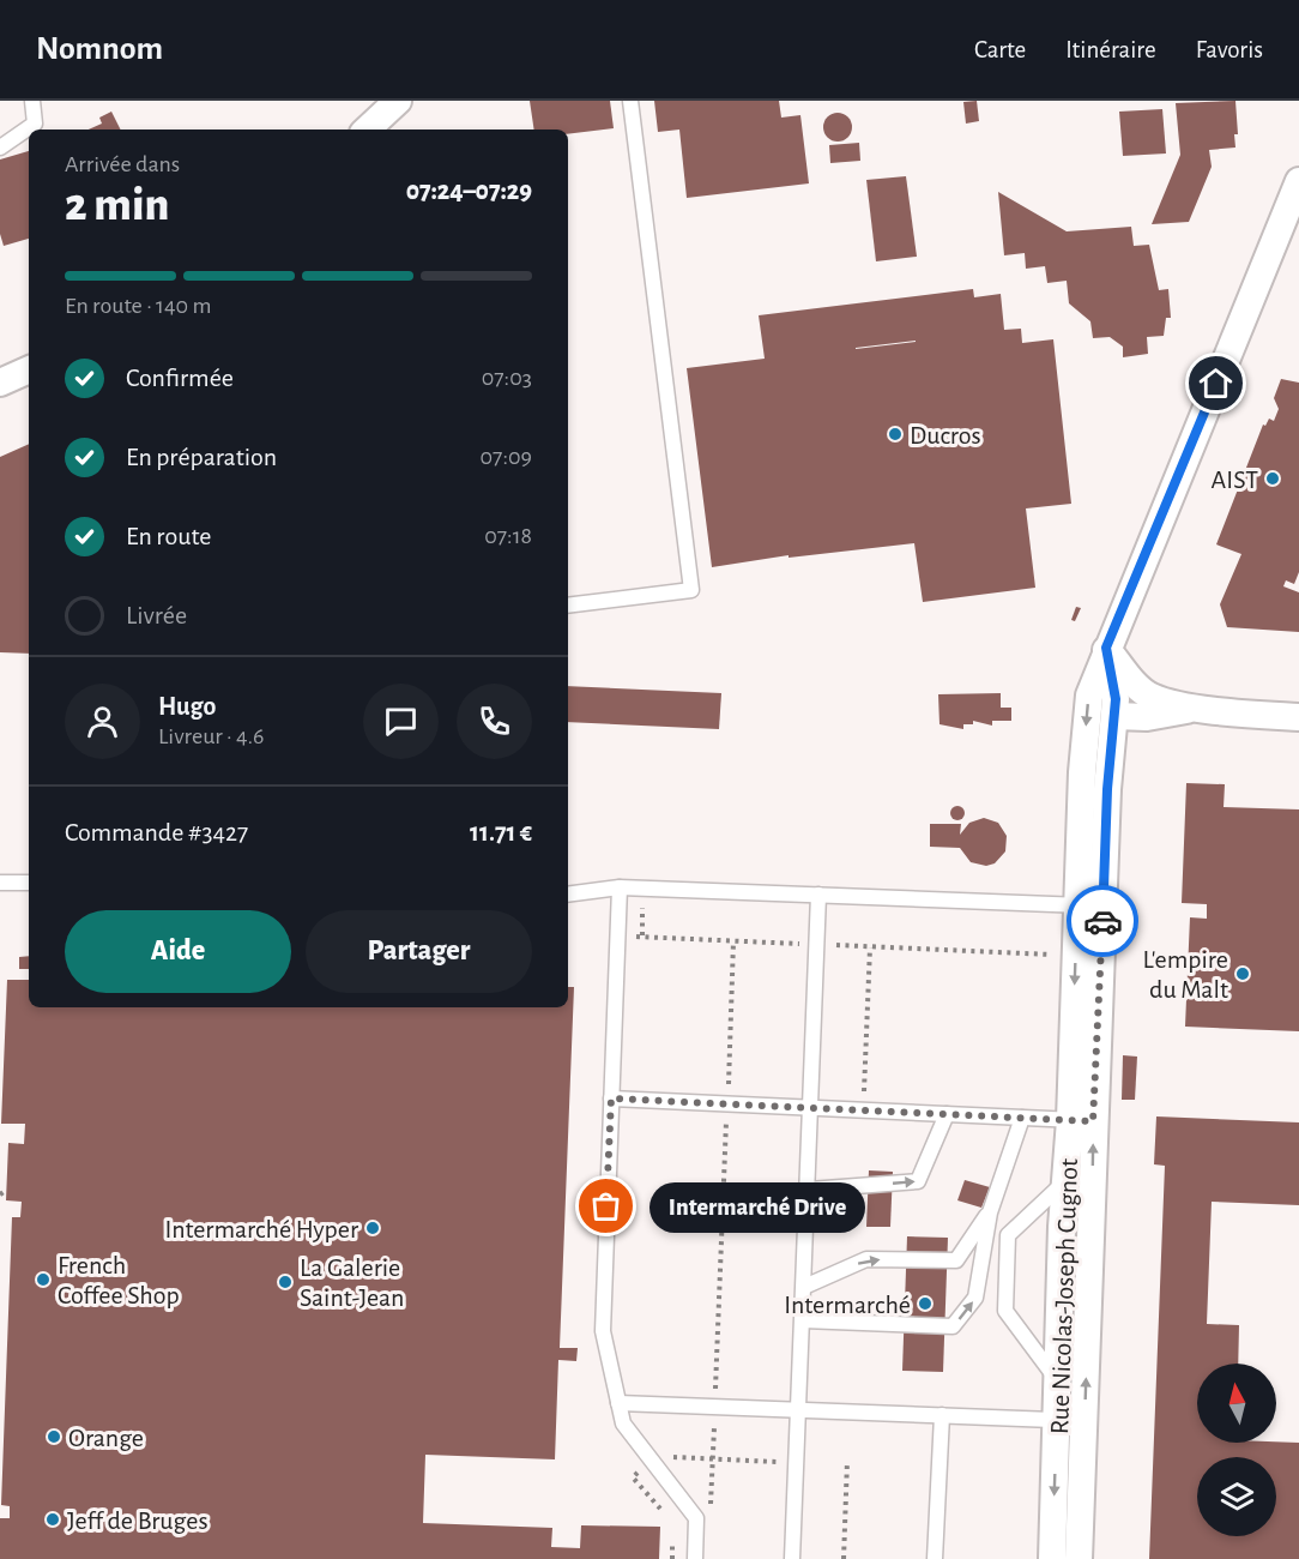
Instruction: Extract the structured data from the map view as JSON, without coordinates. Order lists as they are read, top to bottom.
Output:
{
  "streets": {
    "street": ["Rue Nicolas-Joseph Cugnot"]
  },
  "places": [
    "Ducros",
    "AIST",
    "L'empire du Malt",
    "Intermarché Drive",
    "Intermarché Hyper",
    "French Coffee Shop",
    "La Galerie Saint-Jean",
    "Intermarché",
    "Orange",
    "Jeff de Bruges"
  ],
  "north": "top",
  "page": {
    "header": "Nomnom",
    "nav": ["Carte", "Itinéraire", "Favoris"],
    "heading": ["2 min", "Arrivée dans", "07:24–07:29"],
    "panel": [
      "Hugo",
      "Livreur · 4.6",
      "Commande #3427",
      "11.71 €"
    ],
    "bar": "En route · 140 m",
    "list": [
      ["Confirmée", "07:03"],
      ["En préparation", "07:09"],
      ["En route", "07:18"],
      "Livrée"
    ],
    "buttons": ["Aide", "Partager"],
    "bubble": "Intermarché Drive"
  }
}
